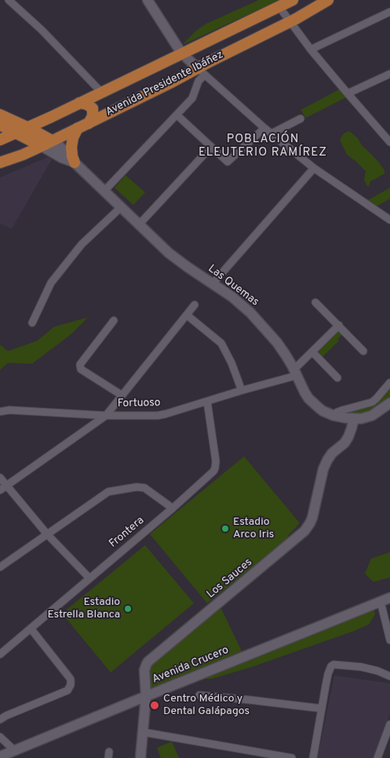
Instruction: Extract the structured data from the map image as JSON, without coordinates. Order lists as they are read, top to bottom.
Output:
{
  "streets": {
    "main road": [
      "Avenida Presidente Ibáñez",
      "Las Quemas",
      "Los Sauces",
      "Avenida Crucero"
    ],
    "street": ["Fortuoso", "Frontera"]
  },
  "crossings": [
    ["Avenida Presidente Ibáñez", "Las Quemas"],
    ["Las Quemas", "Fortuoso"],
    ["Las Quemas", "Los Sauces"],
    ["Fortuoso", "Frontera"],
    ["Los Sauces", "Avenida Crucero"]
  ],
  "districts": ["POBLACIÓN ELEUTERIO RAMÍREZ"],
  "places": ["Estadio Arco Iris", "Estadio Estrella Blanca", "Centro Médico y Dental Galápagos"]
}
